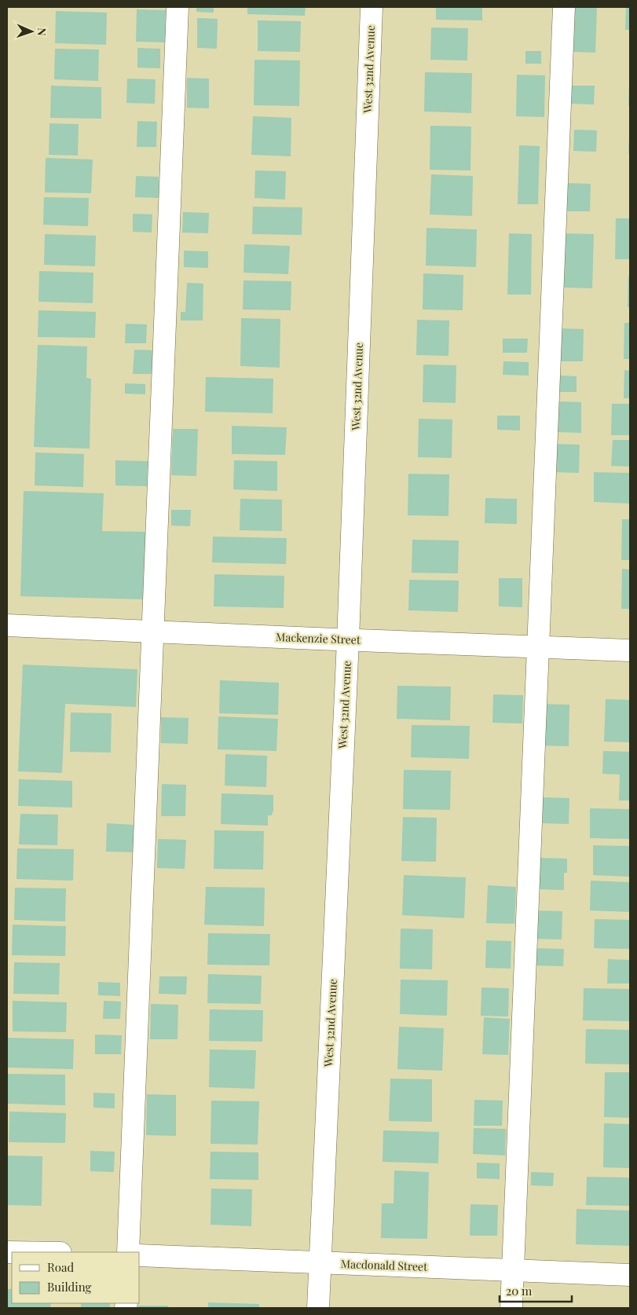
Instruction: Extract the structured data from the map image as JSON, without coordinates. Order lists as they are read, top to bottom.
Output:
{
  "streets": {
    "street": ["West 32nd Avenue", "Mackenzie Street", "Macdonald Street"]
  },
  "crossings": [
    ["West 32nd Avenue", "Mackenzie Street"],
    ["West 32nd Avenue", "Macdonald Street"]
  ],
  "legend": ["Road", "Building"],
  "scale_bar": "20 m",
  "north": "right"
}
